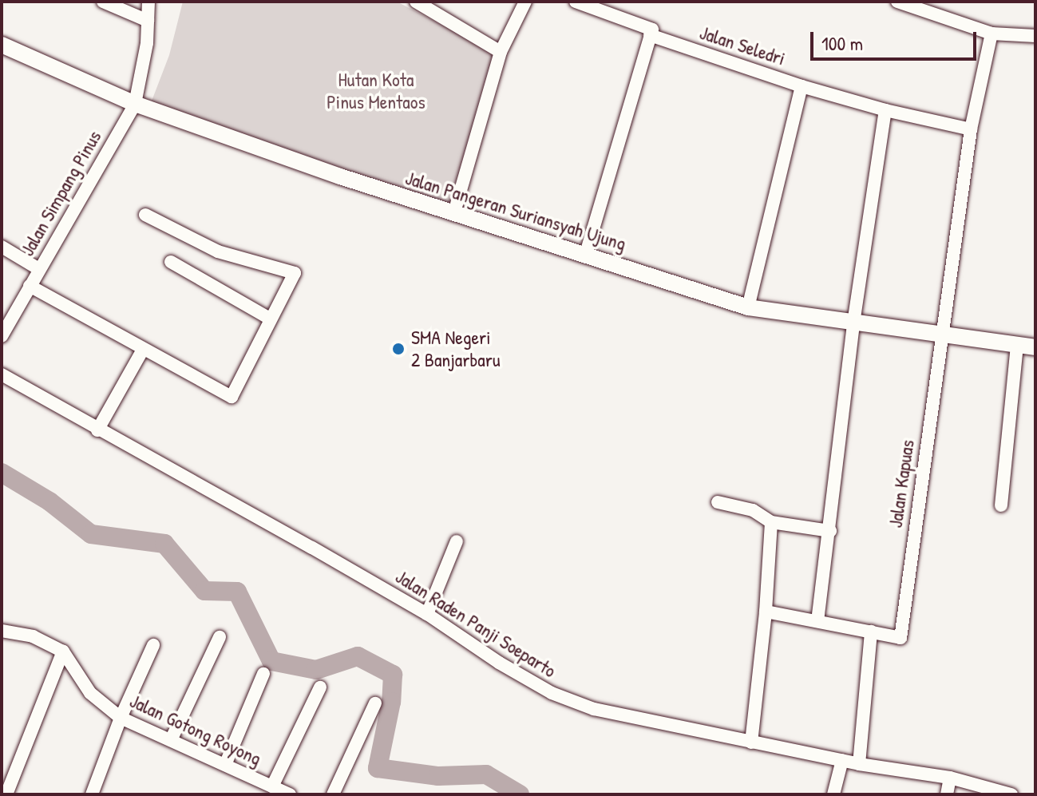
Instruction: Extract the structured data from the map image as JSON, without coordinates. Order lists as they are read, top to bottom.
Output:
{
  "streets": {
    "main road": ["Jalan Pangeran Suriansyah Ujung"],
    "street": [
      "Jalan Seledri",
      "Jalan Simpang Pinus",
      "Jalan Kapuas",
      "Jalan Raden Panji Soeparto",
      "Jalan Gotong Royong"
    ]
  },
  "crossings": [
    ["Jalan Seledri", "Jalan Kapuas"],
    ["Jalan Simpang Pinus", "Jalan Pangeran Suriansyah Ujung"],
    ["Jalan Pangeran Suriansyah Ujung", "Jalan Kapuas"]
  ],
  "parks": ["Hutan Kota Pinus Mentaos"],
  "places": ["SMA Negeri 2 Banjarbaru"],
  "scale_bar": "100 m"
}
